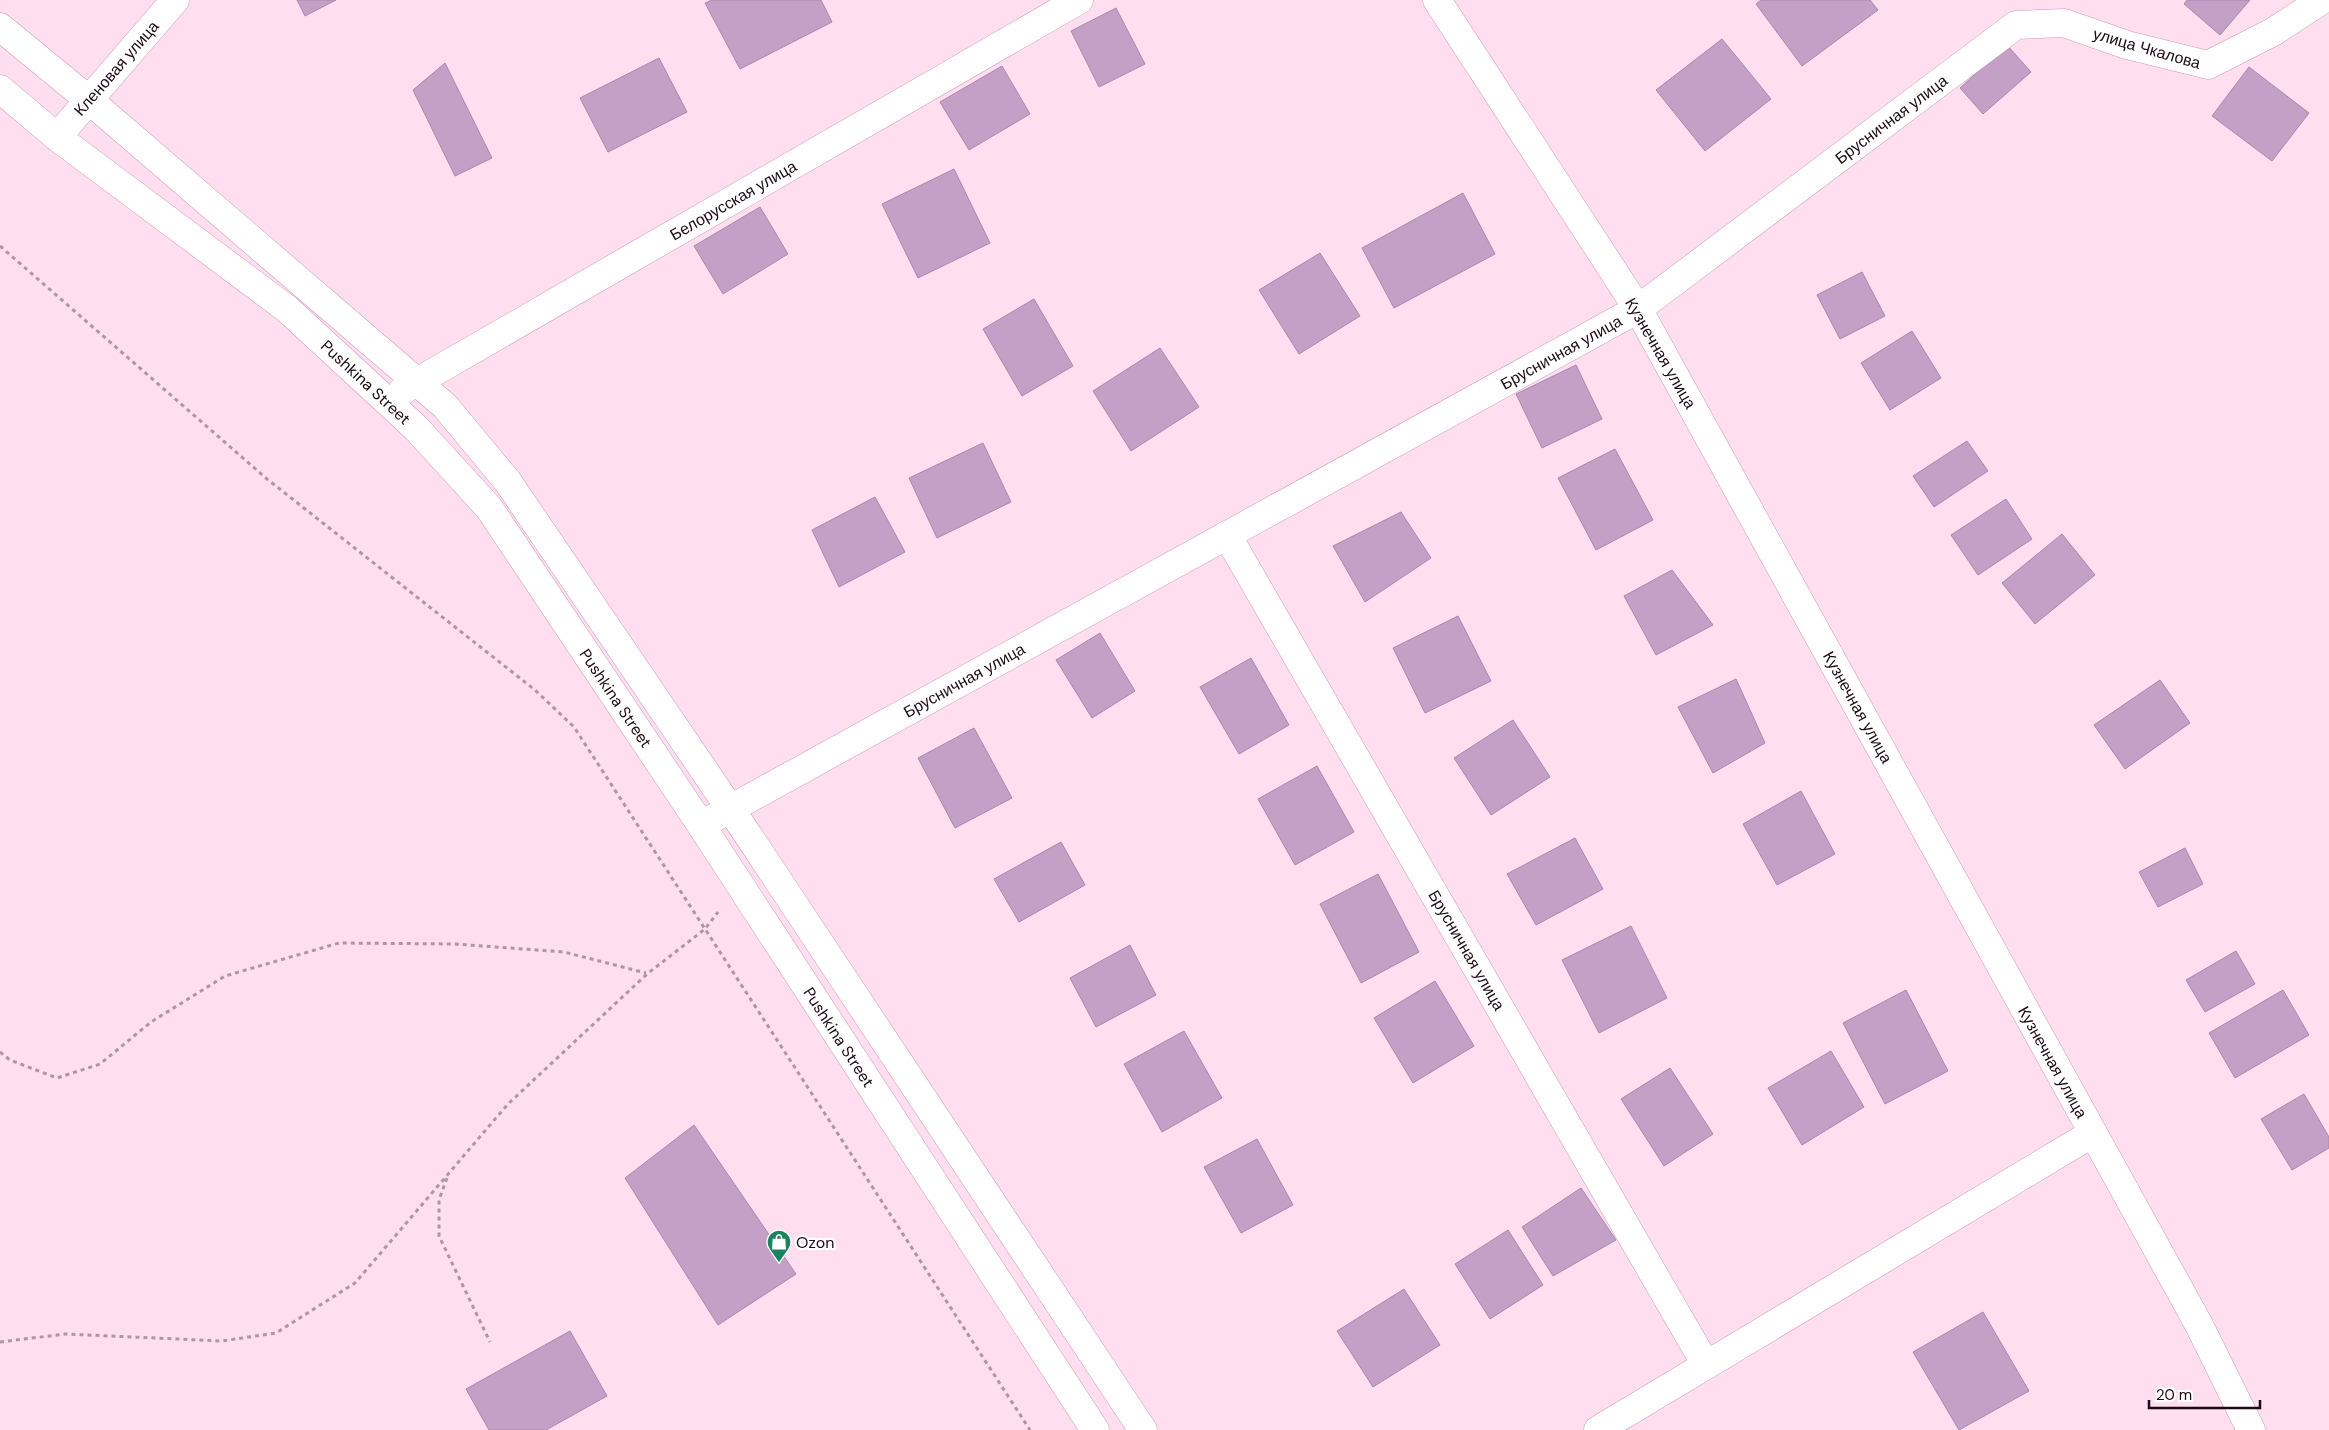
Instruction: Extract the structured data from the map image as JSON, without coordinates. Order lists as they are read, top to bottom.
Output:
{
  "streets": {
    "street": [
      "улица Чкалова",
      "Кленовая улица",
      "Брусничная улица",
      "Белорусская улица",
      "Кузнечная улица",
      "Pushkina Street"
    ]
  },
  "crossings": [
    ["улица Чкалова", "Брусничная улица"],
    ["Кленовая улица", "Pushkina Street"],
    ["Брусничная улица", "Кузнечная улица"],
    ["Брусничная улица", "Pushkina Street"],
    ["Белорусская улица", "Pushkina Street"]
  ],
  "places": {
    "shop": ["Ozon"]
  },
  "scale_bar": "20 m"
}
